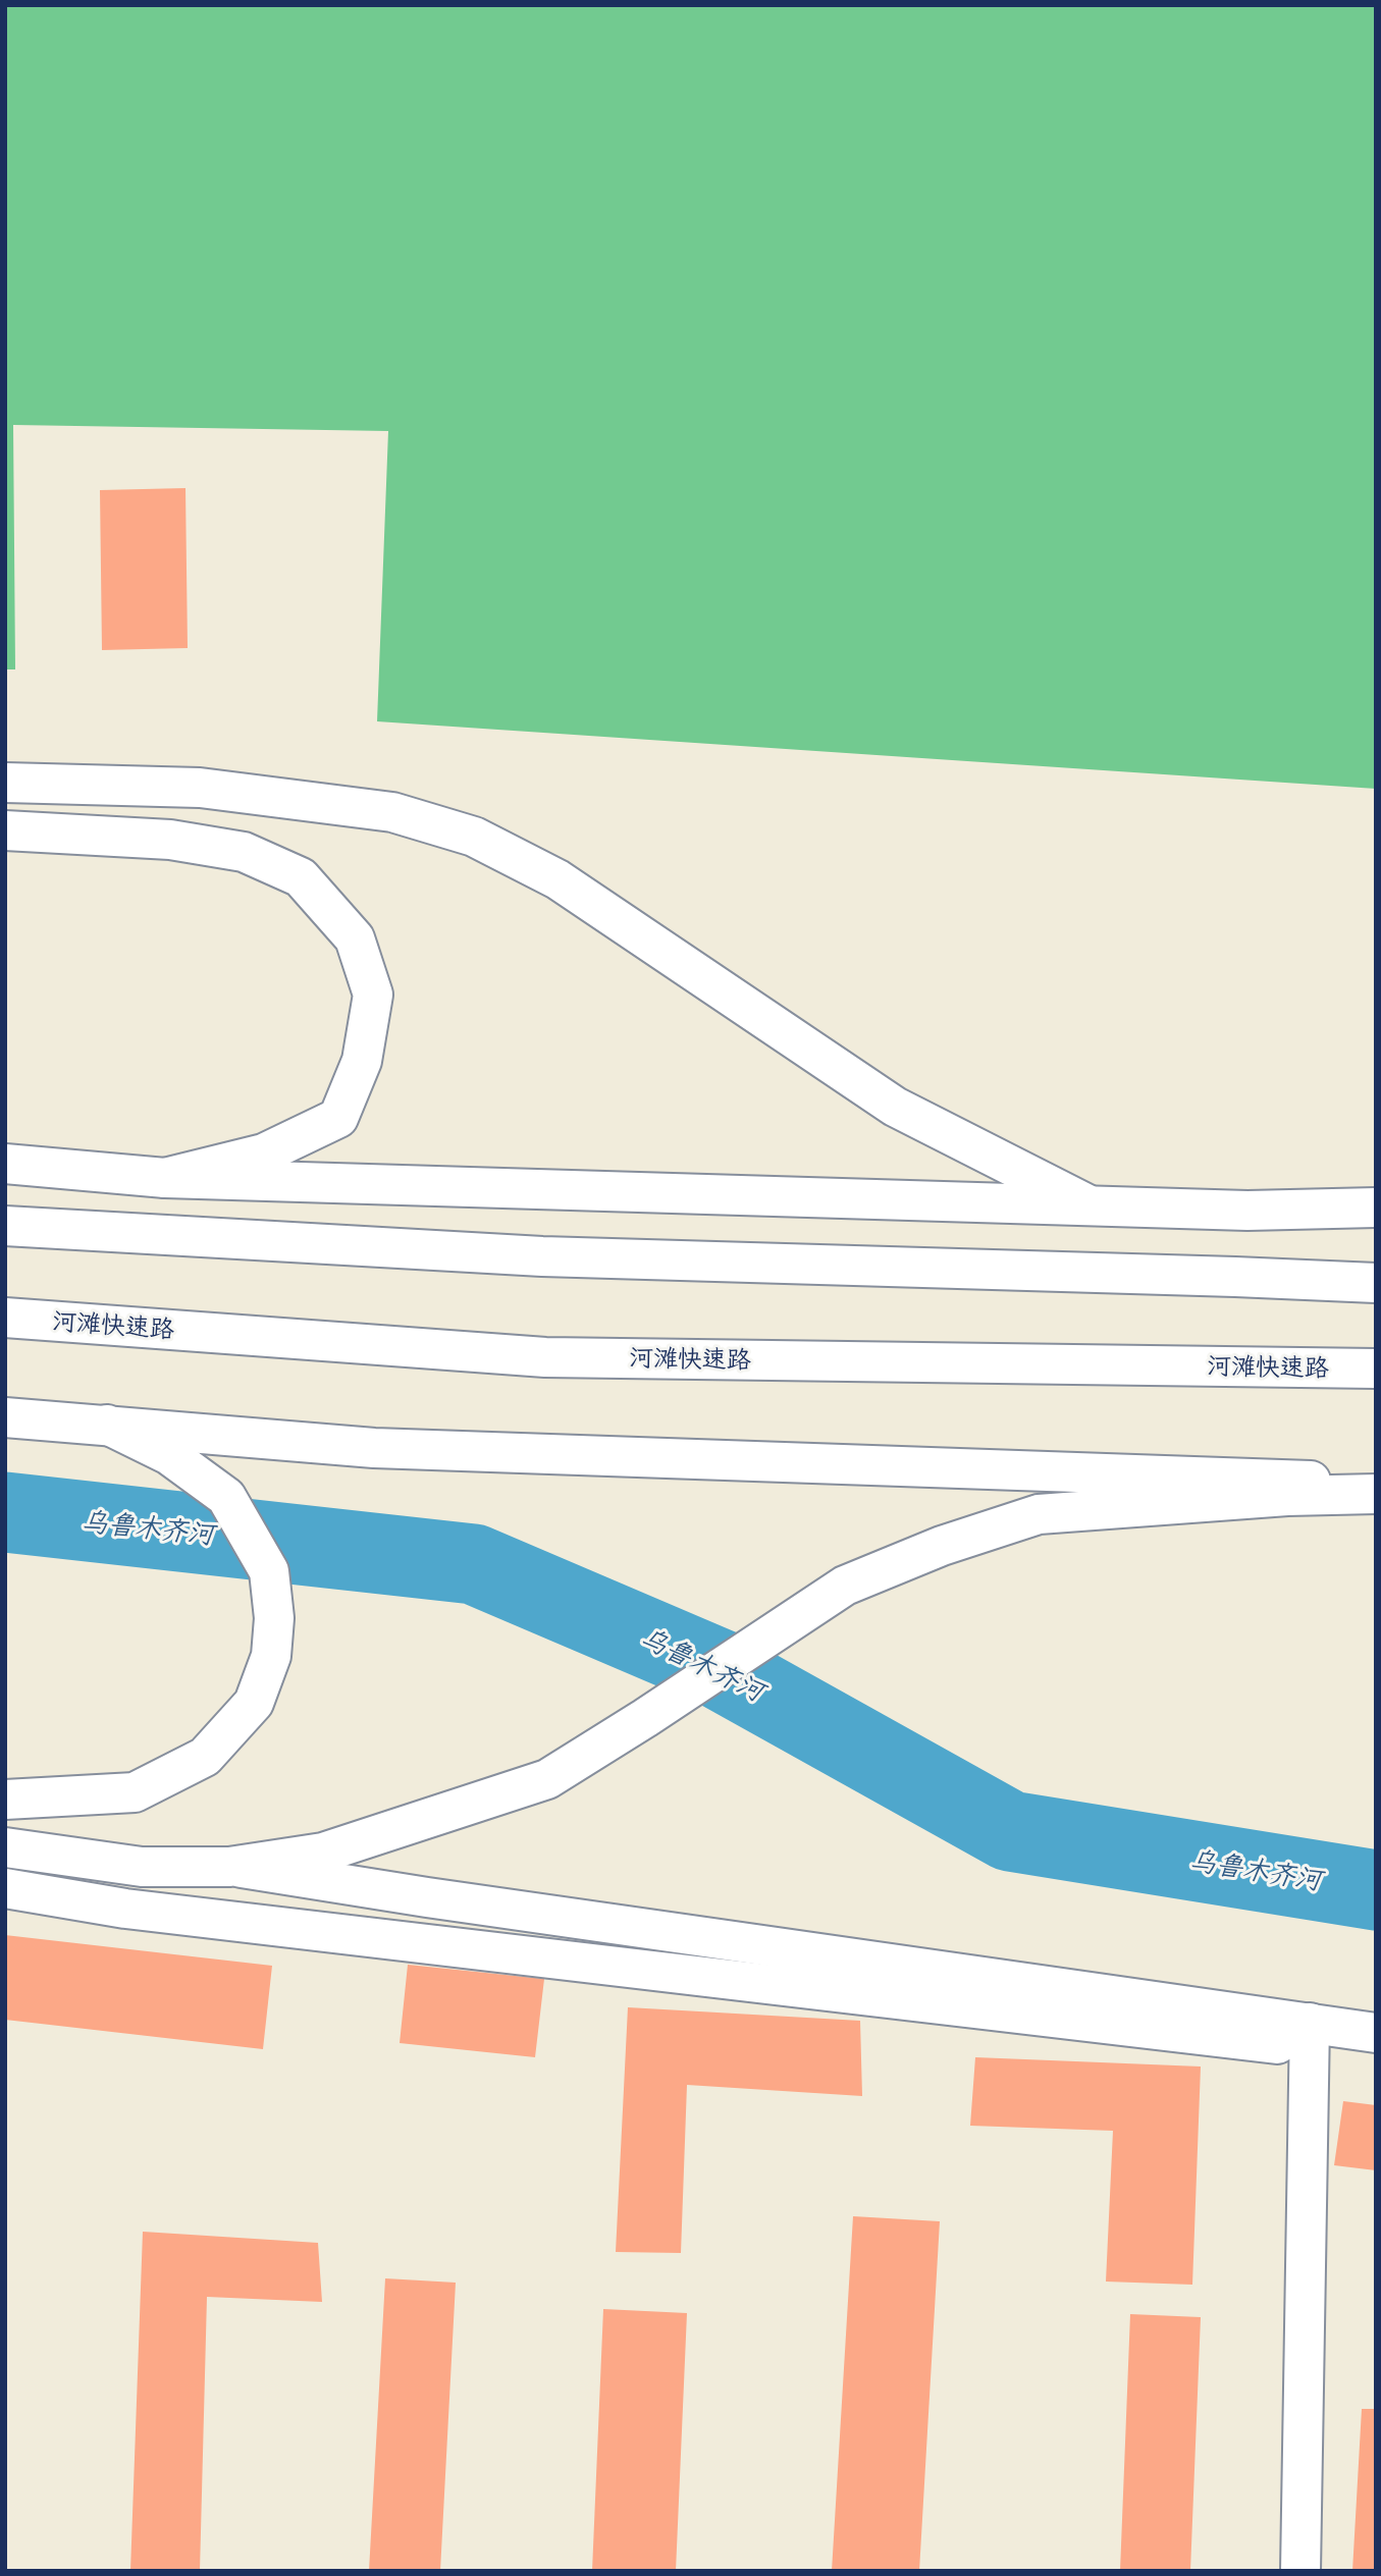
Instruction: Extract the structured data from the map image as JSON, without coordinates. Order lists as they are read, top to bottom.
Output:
{
  "streets": {
    "main road": ["河滩快速路"]
  },
  "water": ["乌鲁木齐河"]
}
